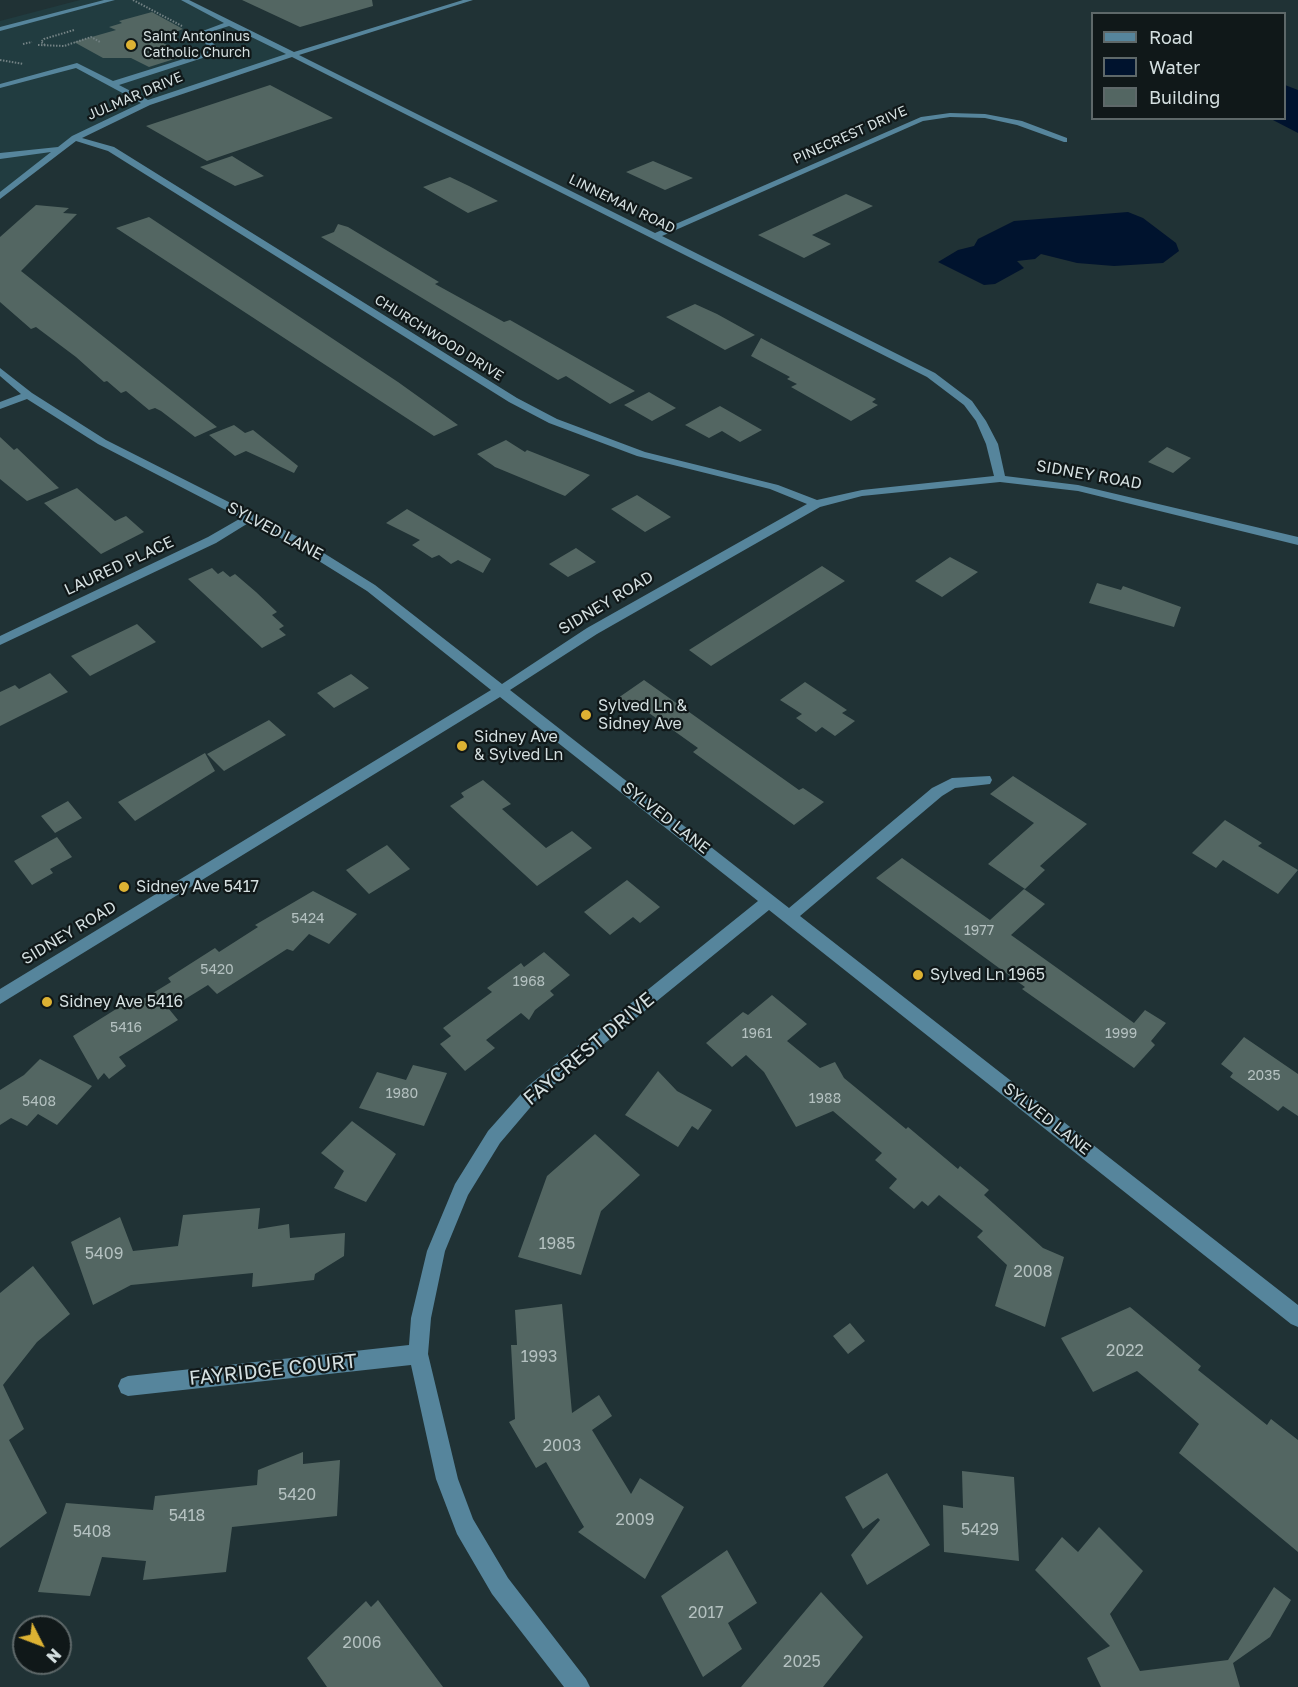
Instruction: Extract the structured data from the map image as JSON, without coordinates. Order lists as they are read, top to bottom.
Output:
{
  "streets": {
    "street": [
      "JULMAR DRIVE",
      "PINECREST DRIVE",
      "LINNEMAN ROAD",
      "CHURCHWOOD DRIVE",
      "SIDNEY ROAD",
      "SYLVED LANE",
      "LAURED PLACE",
      "FAYCREST DRIVE",
      "FAYRIDGE COURT"
    ]
  },
  "crossings": [
    ["JULMAR DRIVE", "LINNEMAN ROAD"],
    ["JULMAR DRIVE", "CHURCHWOOD DRIVE"],
    ["PINECREST DRIVE", "LINNEMAN ROAD"],
    ["LINNEMAN ROAD", "SIDNEY ROAD"],
    ["CHURCHWOOD DRIVE", "SIDNEY ROAD"],
    ["SIDNEY ROAD", "SYLVED LANE"],
    ["SYLVED LANE", "LAURED PLACE"],
    ["SYLVED LANE", "FAYCREST DRIVE"],
    ["FAYCREST DRIVE", "FAYRIDGE COURT"]
  ],
  "places": [
    "Saint Antoninus Catholic Church",
    "Sylved Ln & Sidney Ave",
    "Sidney Ave & Sylved Ln",
    "Sidney Ave 5417",
    "Sylved Ln 1965",
    "Sidney Ave 5416"
  ],
  "house_numbers": [
    "5424",
    "1977",
    "5420",
    "1968",
    "5416",
    "1961",
    "1999",
    "2035",
    "1980",
    "1988",
    "5408",
    "1985",
    "5409",
    "2008",
    "2022",
    "1993",
    "2003",
    "5420",
    "5418",
    "2009",
    "5429",
    "5408",
    "2017",
    "2006",
    "2025"
  ],
  "legend": ["Road", "Water", "Building"],
  "north": "bottom right"
}
